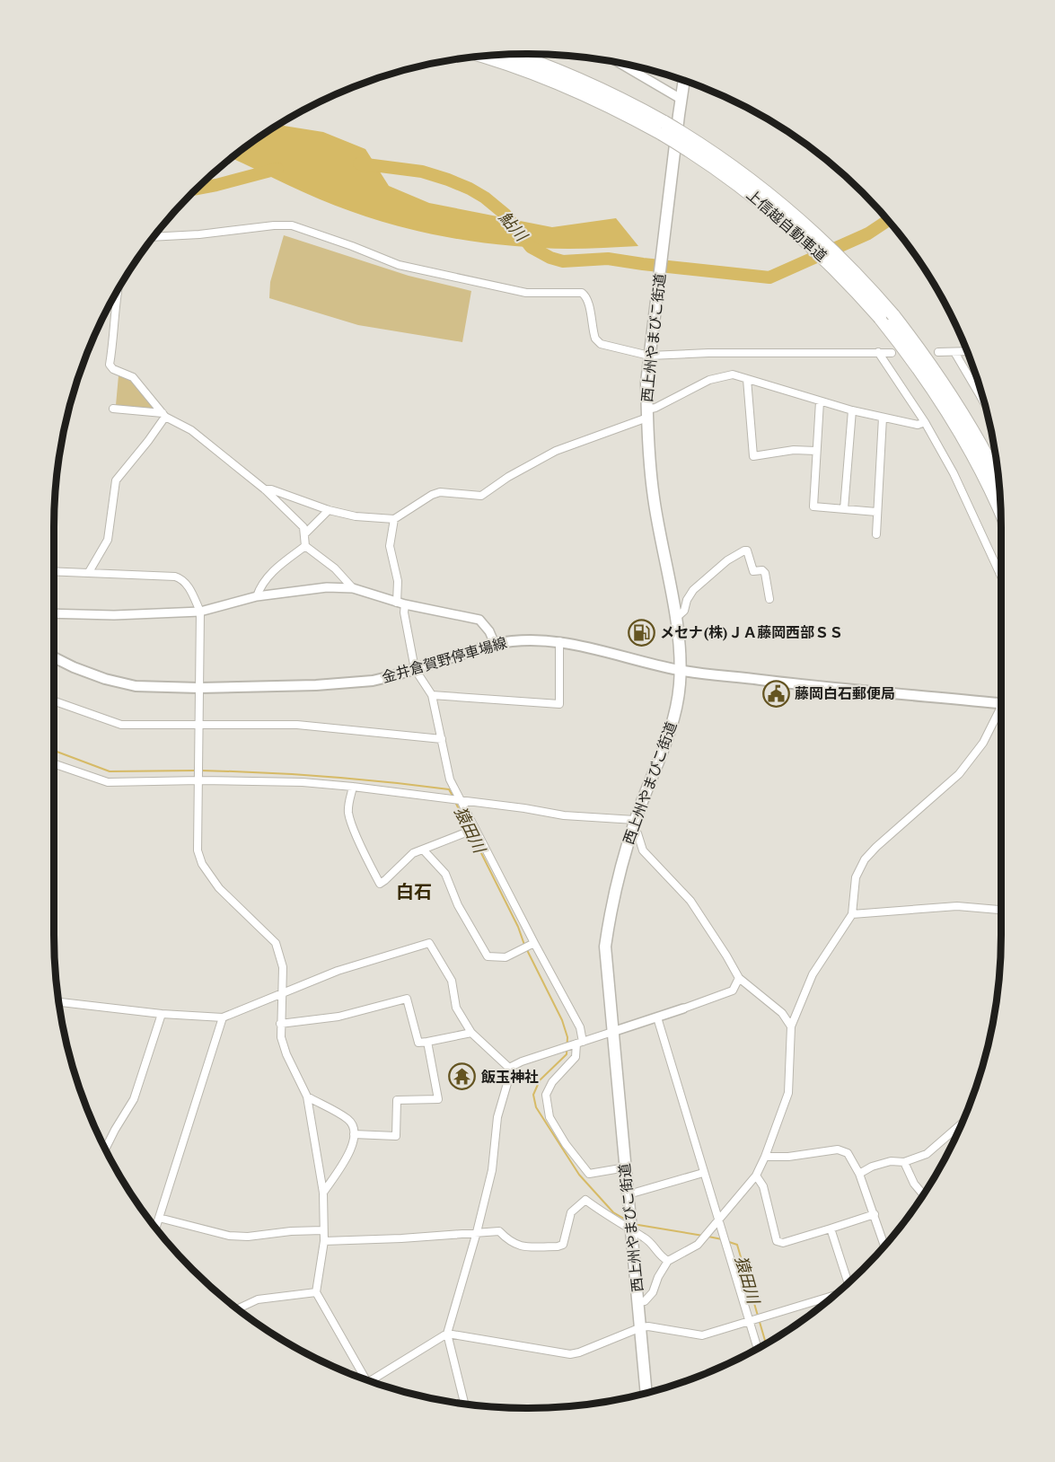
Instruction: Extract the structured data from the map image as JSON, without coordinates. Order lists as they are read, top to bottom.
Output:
{
  "streets": {
    "highway": ["上信越自動車道", "西上州やまびこ街道"],
    "main road": ["金井倉賀野停車場線"]
  },
  "crossings": [
    ["西上州やまびこ街道", "金井倉賀野停車場線"]
  ],
  "districts": ["白石"],
  "water": ["鮎川", "猿田川"],
  "places": {
    "fuel station": ["メセナ(株)ＪＡ藤岡西部ＳＳ"],
    "public building": ["藤岡白石郵便局"],
    "temple": ["飯玉神社"]
  }
}
